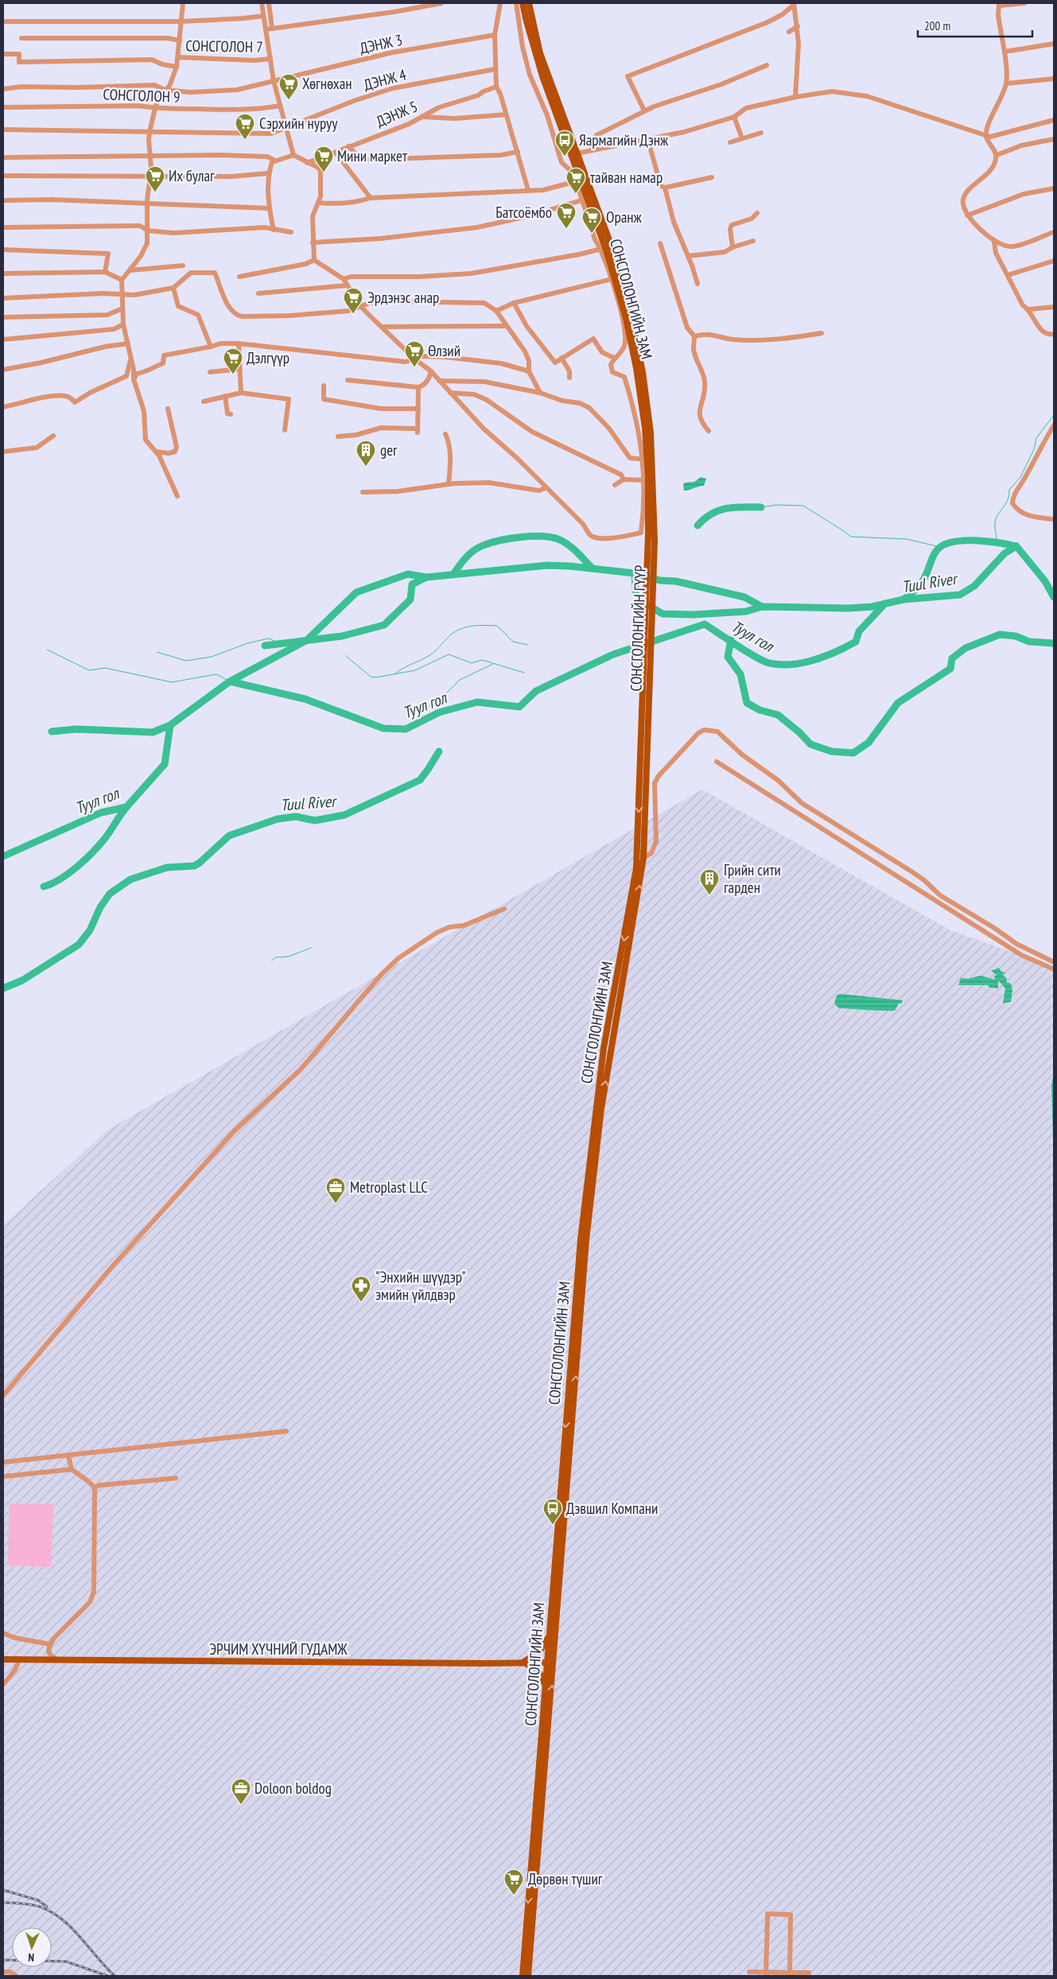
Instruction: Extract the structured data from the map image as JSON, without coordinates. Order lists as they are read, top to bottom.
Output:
{
  "streets": {
    "main road": ["СОНСГОЛОНГИЙН ЗАМ", "СОНСГОЛОНГИЙН ГҮҮР", "ЭРЧИМ ХҮЧНИЙ ГУДАМЖ"],
    "street": [
      "ДЭНЖ 3",
      "СОНСГОЛОН 7",
      "ДЭНЖ 4",
      "СОНСГОЛОН 9",
      "ДЭНЖ 5"
    ]
  },
  "crossings": [
    ["СОНСГОЛОНГИЙН ЗАМ", "СОНСГОЛОНГИЙН ГҮҮР"],
    ["СОНСГОЛОНГИЙН ЗАМ", "ЭРЧИМ ХҮЧНИЙ ГУДАМЖ"]
  ],
  "water": ["Tuul River", "Туул гол"],
  "places": {
    "supermarket": [
      "Хөгнөхан",
      "Сэрхийн нуруу",
      "Мини маркет",
      "Их булаг",
      "тайван намар",
      "Батсоёмбо",
      "Оранж",
      "Эрдэнэс анар",
      "Өлзий",
      "Дэлгүүр",
      "Дөрвөн түшиг"
    ],
    "bus stop": ["Яармагийн Дэнж", "Дэвшил Компани"],
    "building": ["ger", "Грийн сити гарден"],
    "office": ["Metroplast LLC", "Doloon boldog"],
    "pharmacy": ["\"Энхийн шүүдэр\" эмийн үйлдвэр"]
  },
  "scale_bar": "200 m",
  "north": "bottom"
}
